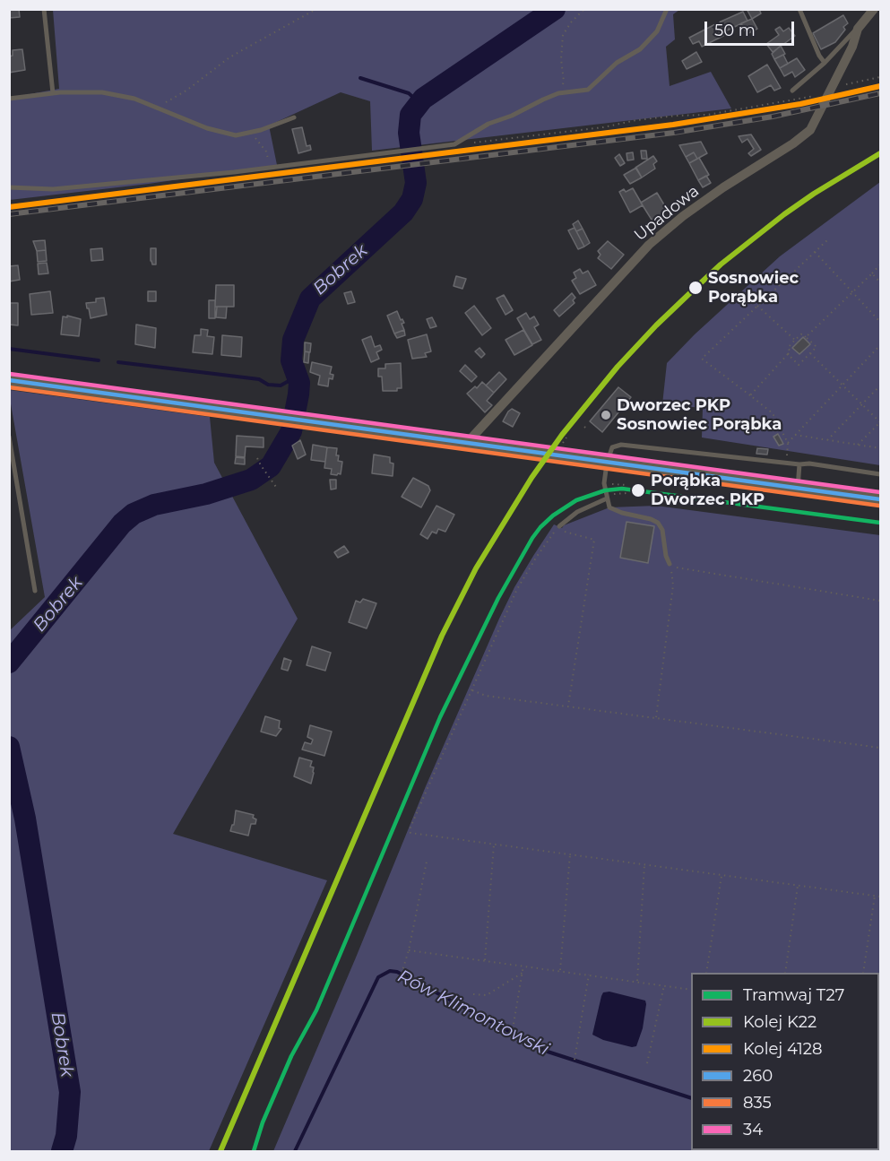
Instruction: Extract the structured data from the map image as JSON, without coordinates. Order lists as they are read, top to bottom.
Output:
{
  "streets": {
    "street": ["Upadowa"]
  },
  "water": ["Bobrek", "Rów Klimontowski"],
  "places": ["Sosnowiec Porąbka", "Dworzec PKP Sosnowiec Porąbka", "Porąbka Dworzec PKP"],
  "lines": [
    "rail line 4128",
    "rail line K22",
    "transit line 34",
    "transit line 260",
    "transit line 835",
    "tram line T27"
  ],
  "legend": [
    "Tramwaj T27",
    "Kolej K22",
    "Kolej 4128",
    "260",
    "835",
    "34"
  ],
  "scale_bar": "50 m"
}
